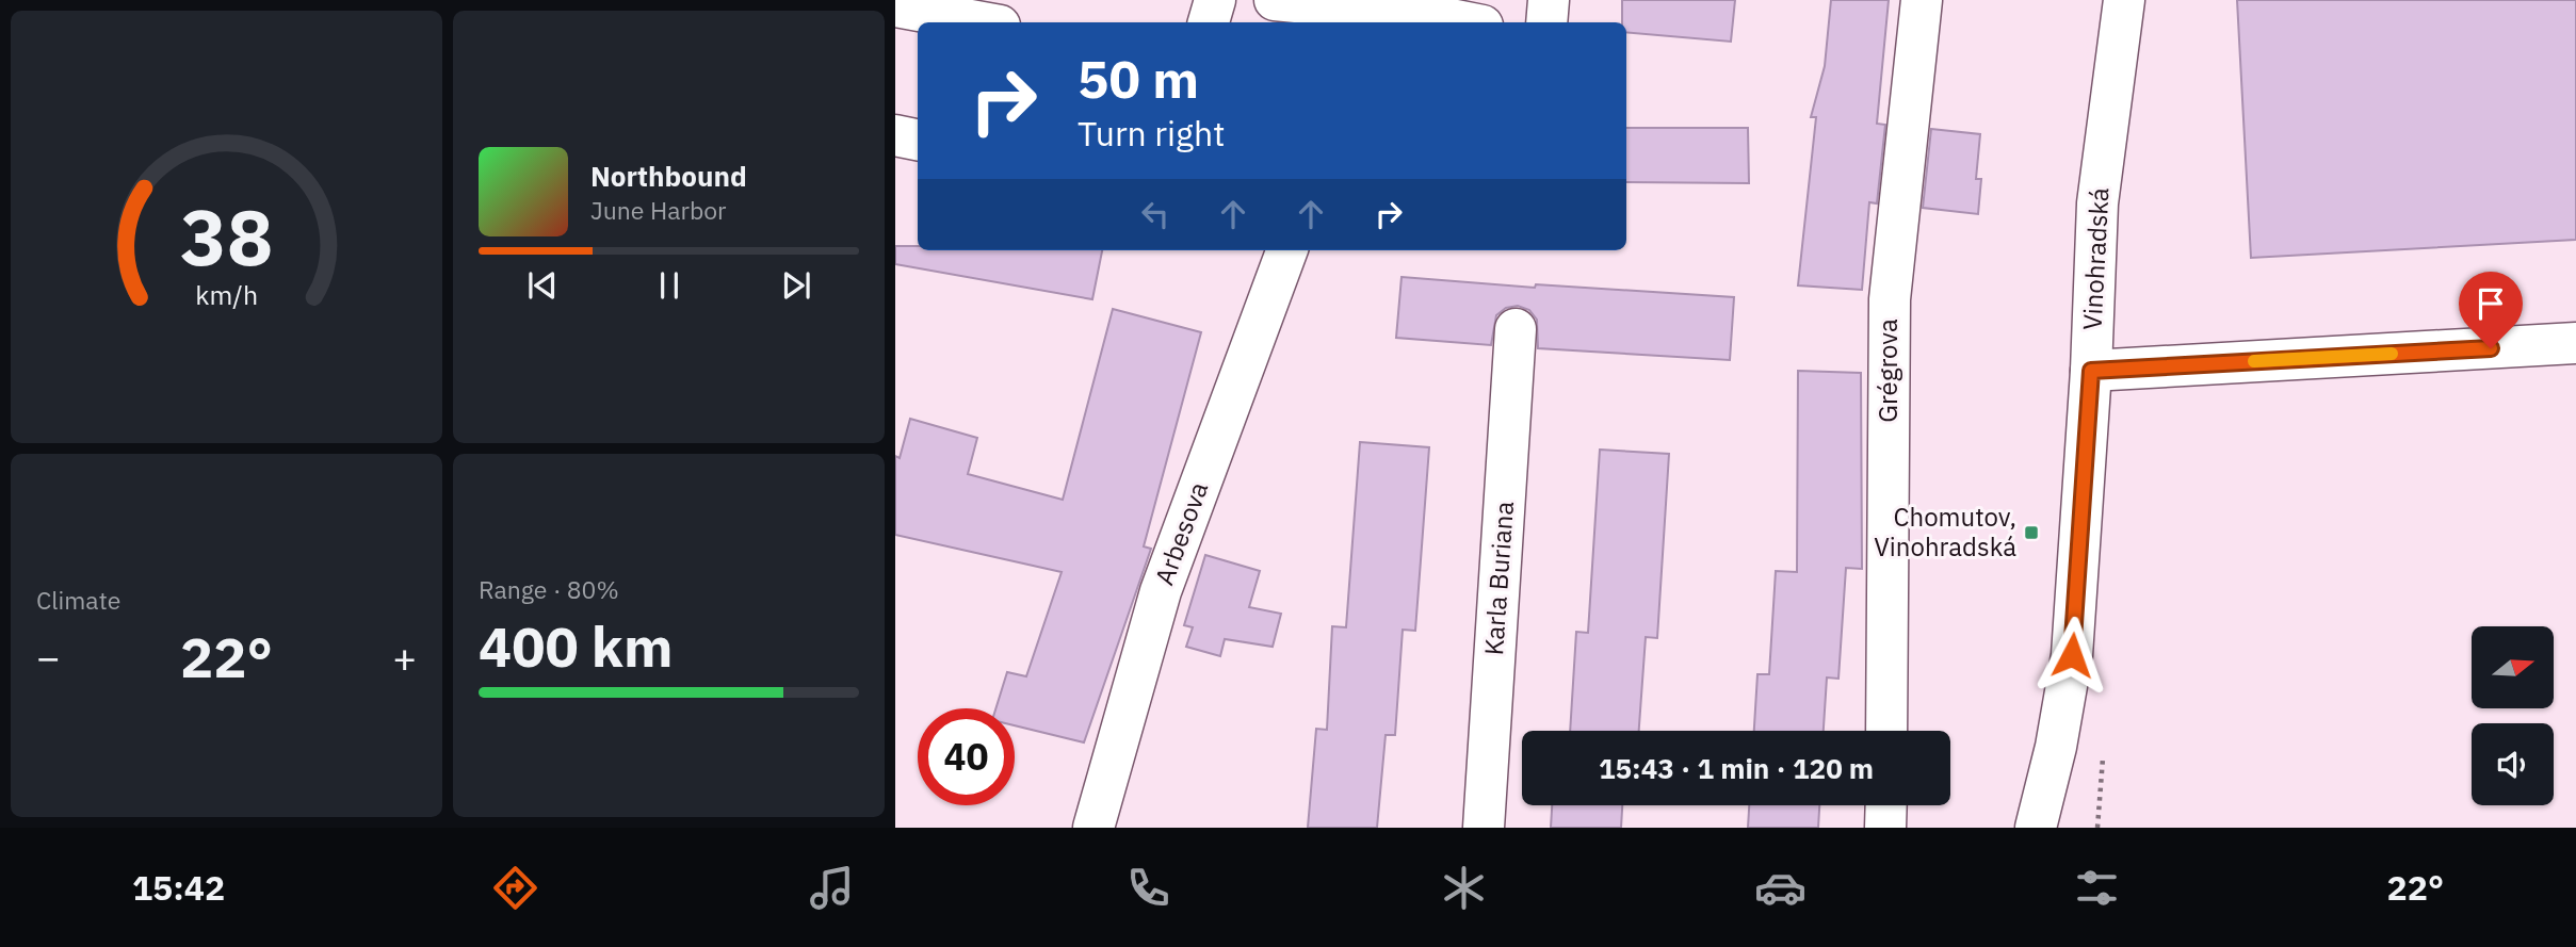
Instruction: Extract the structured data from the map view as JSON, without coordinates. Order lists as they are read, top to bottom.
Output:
{
  "streets": {
    "street": [
      "Vinohradská",
      "Grégrova",
      "Arbesova",
      "Karla Buriana"
    ]
  },
  "places": {
    "transit": ["Chomutov, Vinohradská"]
  },
  "north": "right",
  "page": {
    "turn": ["50 m", "Turn right"],
    "song": ["Northbound", "June Harbor"],
    "tile": [
      "Climate",
      ["Range · 80%", "400 km"]
    ],
    "heat": ["−", "22°", "+"],
    "limit": "40",
    "trip": "15:43 · 1 min · 120 m",
    "tabs": ["15:42", "22°"],
    "gauge": ["38", "km/h"]
  }
}
